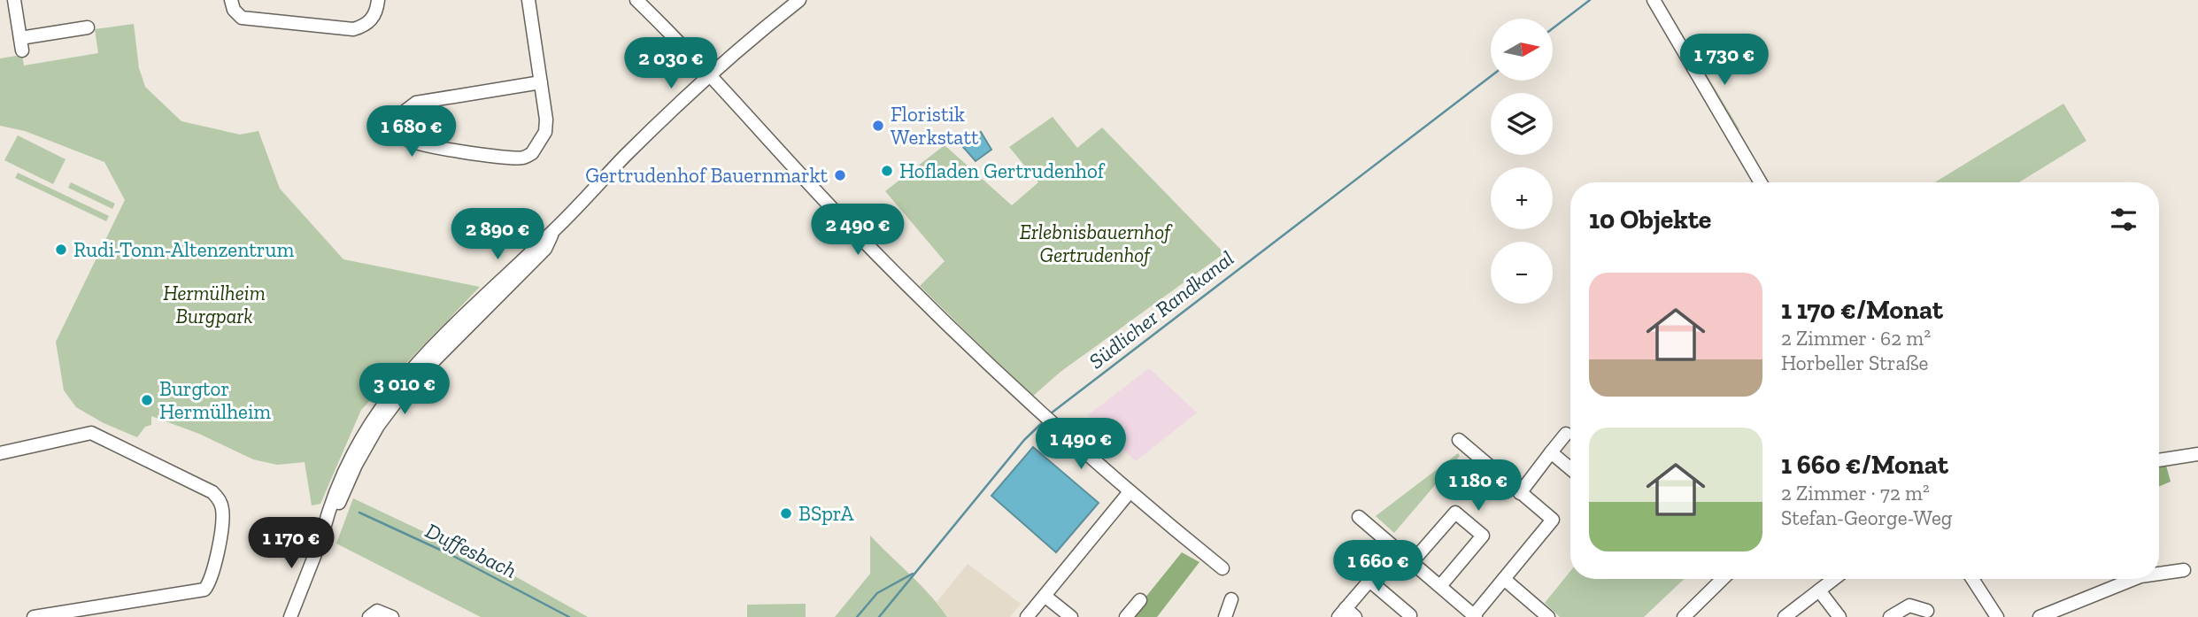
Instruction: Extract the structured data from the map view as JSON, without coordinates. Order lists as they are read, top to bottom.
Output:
{
  "water": ["Südlicher Randkanal", "Duffesbach"],
  "parks": ["Erlebnisbauernhof Gertrudenhof", "Hermülheim Burgpark"],
  "places": [
    "Floristik Werkstatt",
    "Hofladen Gertrudenhof",
    "Gertrudenhof Bauernmarkt",
    "Rudi-Tonn-Altenzentrum",
    "Burgtor Hermülheim",
    "BSprA"
  ],
  "north": "right",
  "page": {
    "map_buttons": ["+", "−"],
    "price": [
      "1 730 €",
      "2 030 €",
      "1 680 €",
      "2 490 €",
      "2 890 €",
      "3 010 €",
      "1 490 €",
      "1 180 €",
      "1 170 €",
      "1 660 €"
    ],
    "heading": "10 Objekte",
    "list": [
      {
        "name": "1 170 €/Monat",
        "note": "2 Zimmer · 62 m² · Horbeller Straße"
      },
      {
        "name": "1 660 €/Monat",
        "note": "2 Zimmer · 72 m² · Stefan-George-Weg"
      }
    ]
  }
}
